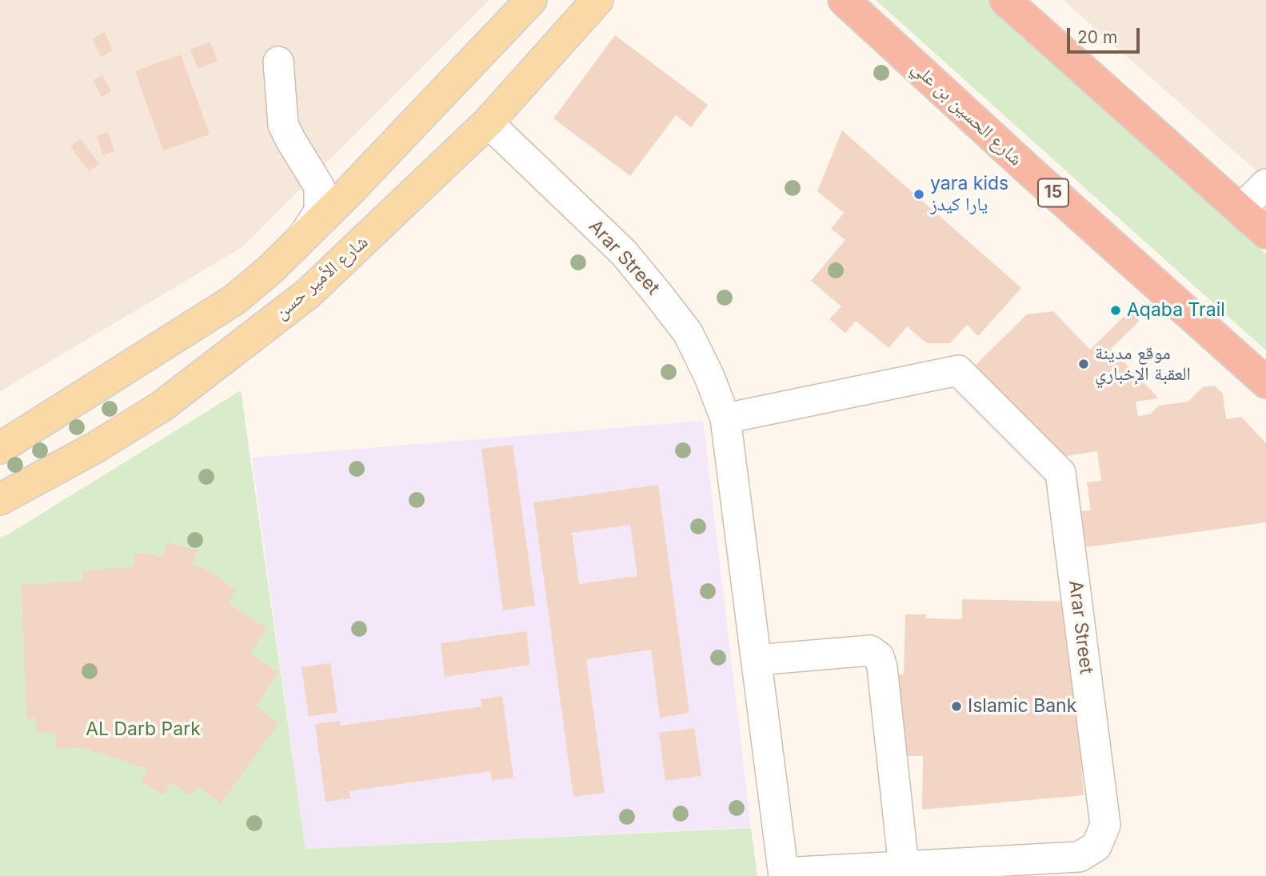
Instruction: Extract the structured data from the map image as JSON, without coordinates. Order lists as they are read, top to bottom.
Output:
{
  "streets": {
    "highway": ["شارع الحسين بن علي", "15"],
    "main road": ["شارع الأمير حسن"],
    "street": ["Arar Street"]
  },
  "crossings": [
    ["Arar Street", "شارع الأمير حسن"]
  ],
  "parks": ["AL Darb Park"],
  "places": [
    "yara kids يارا كيدز",
    "Aqaba Trail",
    "موقع مدينة العقبة الإخباري",
    "Islamic Bank"
  ],
  "scale_bar": "20 m"
}
